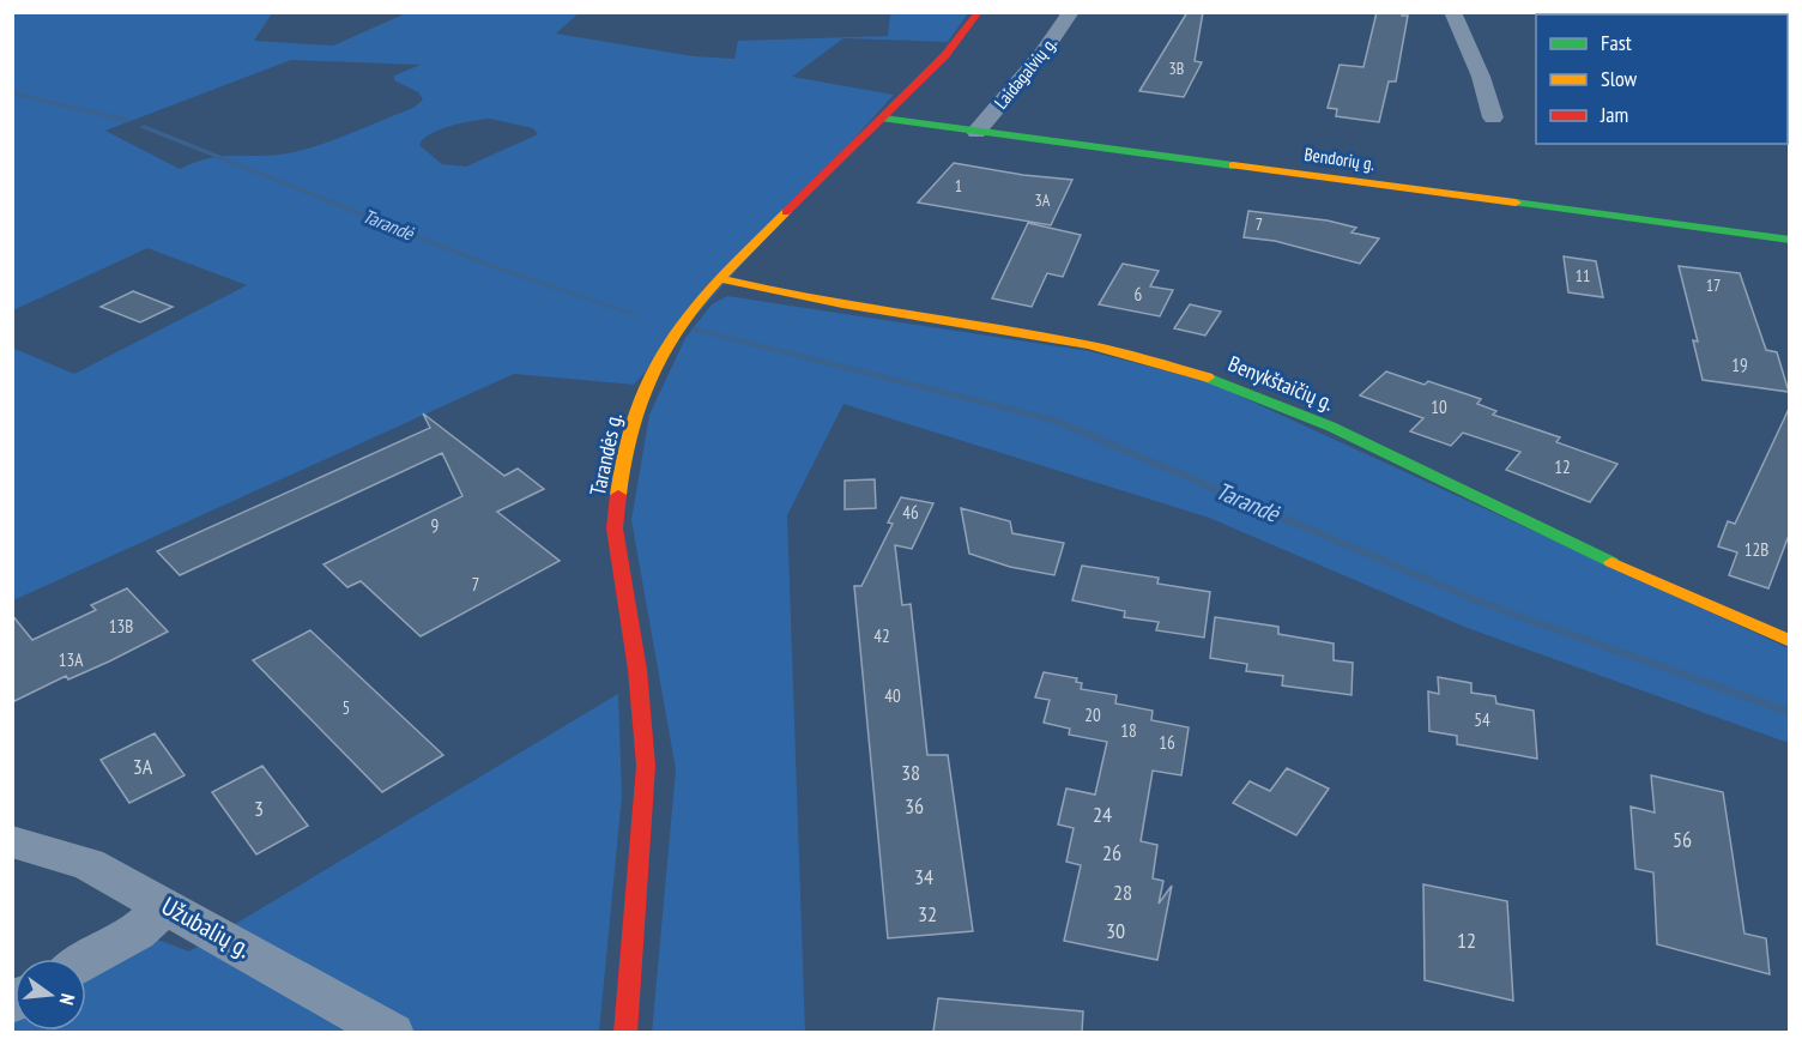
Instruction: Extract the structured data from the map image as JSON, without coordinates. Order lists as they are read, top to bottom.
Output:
{
  "streets": {
    "street": [
      "Laidagalvių g.",
      "Bendorių g.",
      "Benykštaičių g.",
      "Tarandės g.",
      "Užubalių g."
    ]
  },
  "crossings": [
    ["Laidagalvių g.", "Bendorių g."],
    ["Bendorių g.", "Tarandės g."],
    ["Benykštaičių g.", "Tarandės g."]
  ],
  "water": ["Tarandė"],
  "house_numbers": [
    "3B",
    "1",
    "3A",
    "7",
    "11",
    "17",
    "6",
    "19",
    "10",
    "12",
    "46",
    "9",
    "12B",
    "7",
    "13B",
    "42",
    "13A",
    "40",
    "5",
    "20",
    "54",
    "18",
    "16",
    "3A",
    "38",
    "36",
    "3",
    "24",
    "56",
    "26",
    "34",
    "28",
    "32",
    "30",
    "12"
  ],
  "legend": ["Fast", "Slow", "Jam"],
  "north": "right"
}
